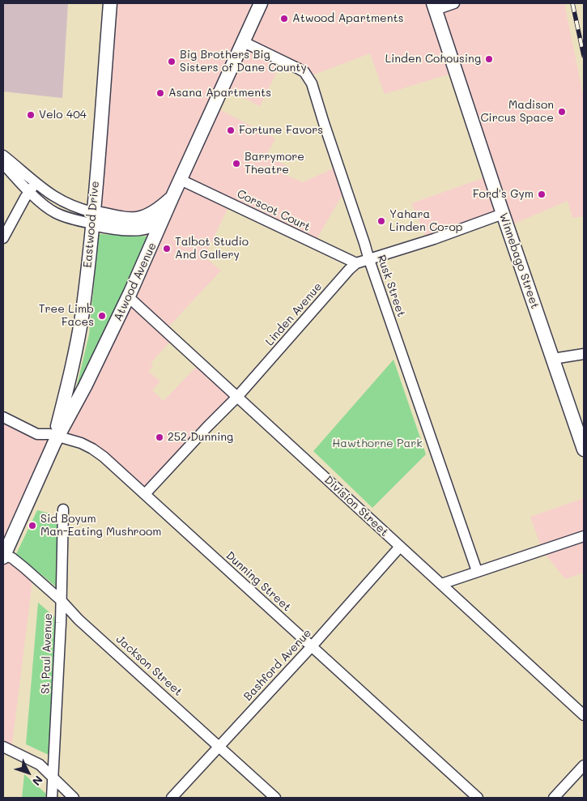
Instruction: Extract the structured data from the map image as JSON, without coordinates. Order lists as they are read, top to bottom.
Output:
{
  "streets": {
    "street": [
      "Corscot Court",
      "Eastwood Drive",
      "Winnebago Street",
      "Atwood Avenue",
      "Rusk Street",
      "Linden Avenue",
      "Division Street",
      "Dunning Street",
      "St Paul Avenue",
      "Bashford Avenue",
      "Jackson Street"
    ]
  },
  "crossings": [
    ["Corscot Court", "Atwood Avenue"],
    ["Corscot Court", "Linden Avenue"],
    ["Eastwood Drive", "Atwood Avenue"],
    ["Eastwood Drive", "Dunning Street"],
    ["Winnebago Street", "Linden Avenue"],
    ["Atwood Avenue", "Rusk Street"],
    ["Atwood Avenue", "Division Street"],
    ["Atwood Avenue", "Dunning Street"],
    ["Atwood Avenue", "Jackson Street"],
    ["Rusk Street", "Linden Avenue"],
    ["Linden Avenue", "Division Street"],
    ["Linden Avenue", "Dunning Street"],
    ["Division Street", "Bashford Avenue"],
    ["Dunning Street", "Bashford Avenue"],
    ["St Paul Avenue", "Jackson Street"],
    ["Bashford Avenue", "Jackson Street"]
  ],
  "parks": ["Hawthorne Park"],
  "places": [
    "Atwood Apartments",
    "Linden Cohousing",
    "Big Brothers Big Sisters of Dane County",
    "Asana Apartments",
    "Madison Circus Space",
    "Velo 404",
    "Fortune Favors",
    "Barrymore Theatre",
    "Ford's Gym",
    "Yahara Linden Co-op",
    "Talbot Studio And Gallery",
    "Tree Limb Faces",
    "252 Dunning",
    "Sid Boyum Man-Eating Mushroom"
  ],
  "north": "bottom right"
}
